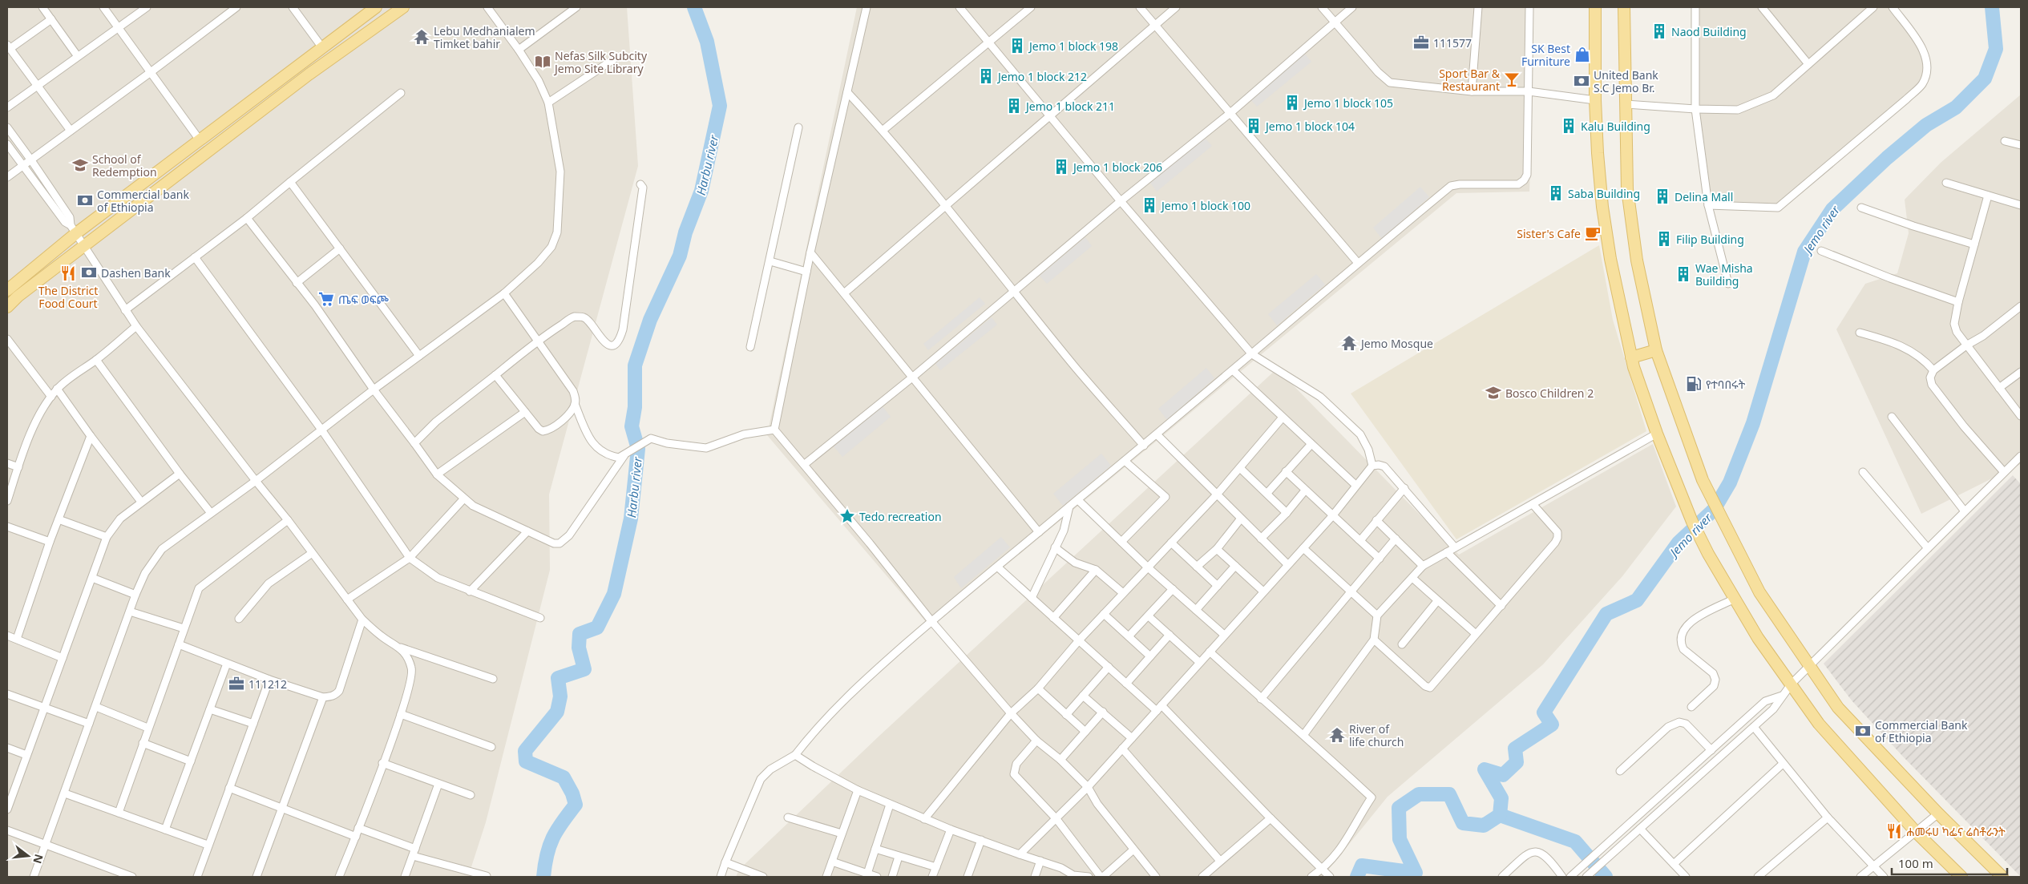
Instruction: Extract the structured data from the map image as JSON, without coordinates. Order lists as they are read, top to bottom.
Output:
{
  "water": ["Harbu river", "Jemo river"],
  "places": {
    "building": [
      "Naod Building",
      "Jemo 1 block 198",
      "Jemo 1 block 212",
      "Jemo 1 block 105",
      "Jemo 1 block 211",
      "Jemo 1 block 104",
      "Kalu Building",
      "Jemo 1 block 206",
      "Saba Building",
      "Delina Mall",
      "Jemo 1 block 100",
      "Filip Building",
      "Wae Misha Building"
    ],
    "temple": ["Lebu Medhanialem Timket bahir", "Jemo Mosque", "River of life church"],
    "office": ["111577", "111212"],
    "shop": ["SK Best Furniture"],
    "library": ["Nefas Silk Subcity Jemo Site Library"],
    "bar": ["Sport Bar & Restaurant"],
    "bank": [
      "United Bank S.C Jemo Br.",
      "Commercial bank of Ethiopia",
      "Dashen Bank",
      "Commercial Bank of Ethiopia"
    ],
    "school or university": ["School of Redemption", "Bosco Children 2"],
    "cafe": ["Sister's Cafe"],
    "restaurant": ["The District Food Court", "ሐመሩሀ ካፌና ሬስቶራንት"],
    "supermarket": ["ጤፍ ወፍጮ"],
    "fuel station": ["የተባበሩት"],
    "place": ["Tedo recreation"]
  },
  "scale_bar": "100 m",
  "north": "right"
}
